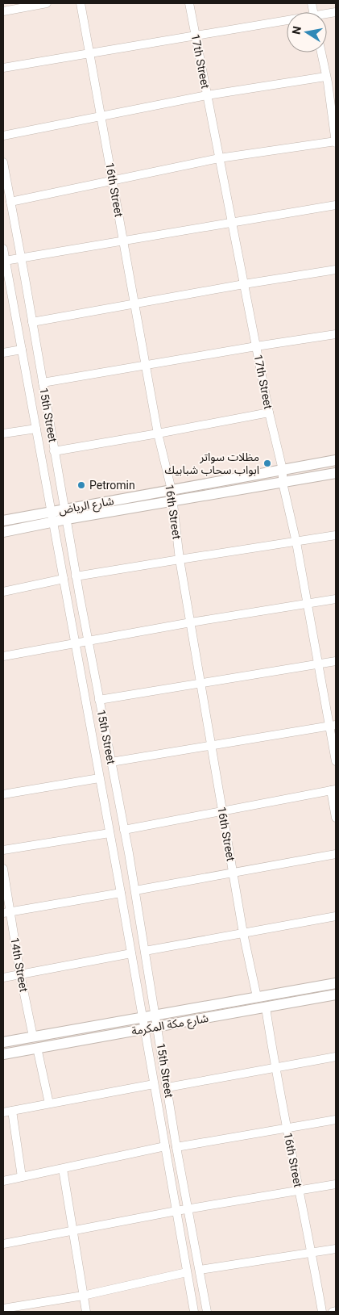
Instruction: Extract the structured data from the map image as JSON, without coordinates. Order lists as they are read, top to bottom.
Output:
{
  "streets": {
    "main road": ["شارع الرياض", "شارع مكة المكرمة"],
    "street": [
      "17th Street",
      "16th Street",
      "15th Street",
      "14th Street"
    ]
  },
  "crossings": [
    ["17th Street", "شارع الرياض"],
    ["16th Street", "شارع الرياض"],
    ["16th Street", "شارع مكة المكرمة"],
    ["15th Street", "شارع الرياض"],
    ["15th Street", "شارع مكة المكرمة"],
    ["14th Street", "شارع مكة المكرمة"]
  ],
  "places": ["مظلات سواتر ابواب سحاب شبابيك", "Petromin"],
  "north": "left"
}
